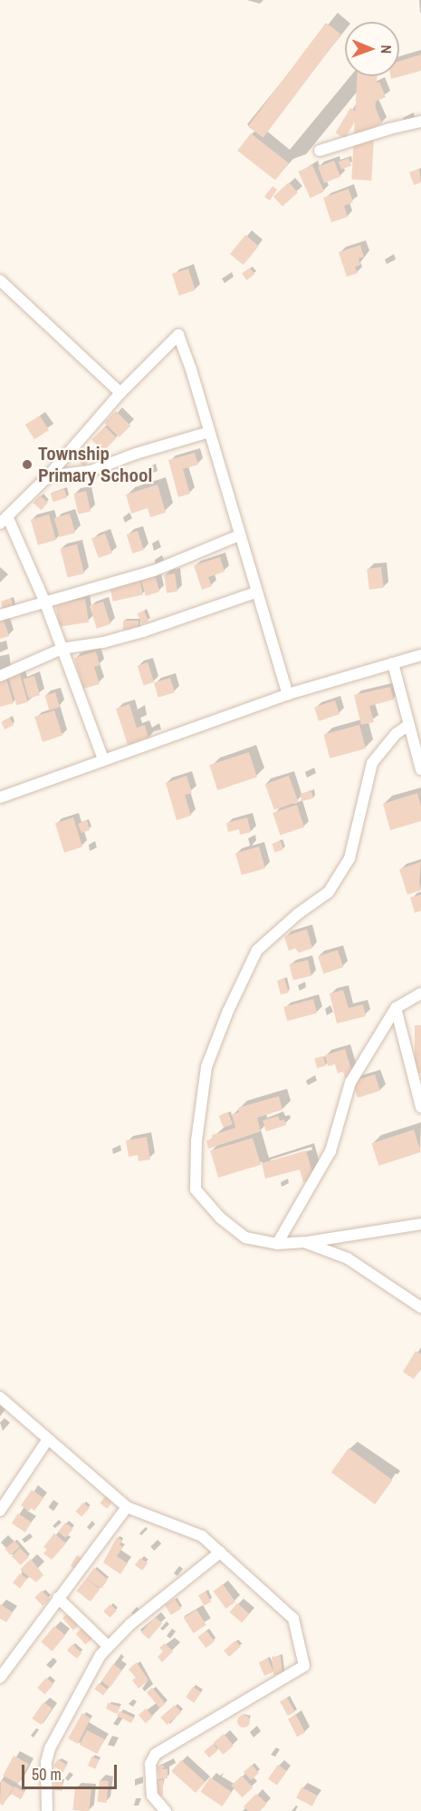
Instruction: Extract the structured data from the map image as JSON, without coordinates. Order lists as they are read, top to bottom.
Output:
{
  "places": ["Township Primary School"],
  "scale_bar": "50 m",
  "north": "right"
}
